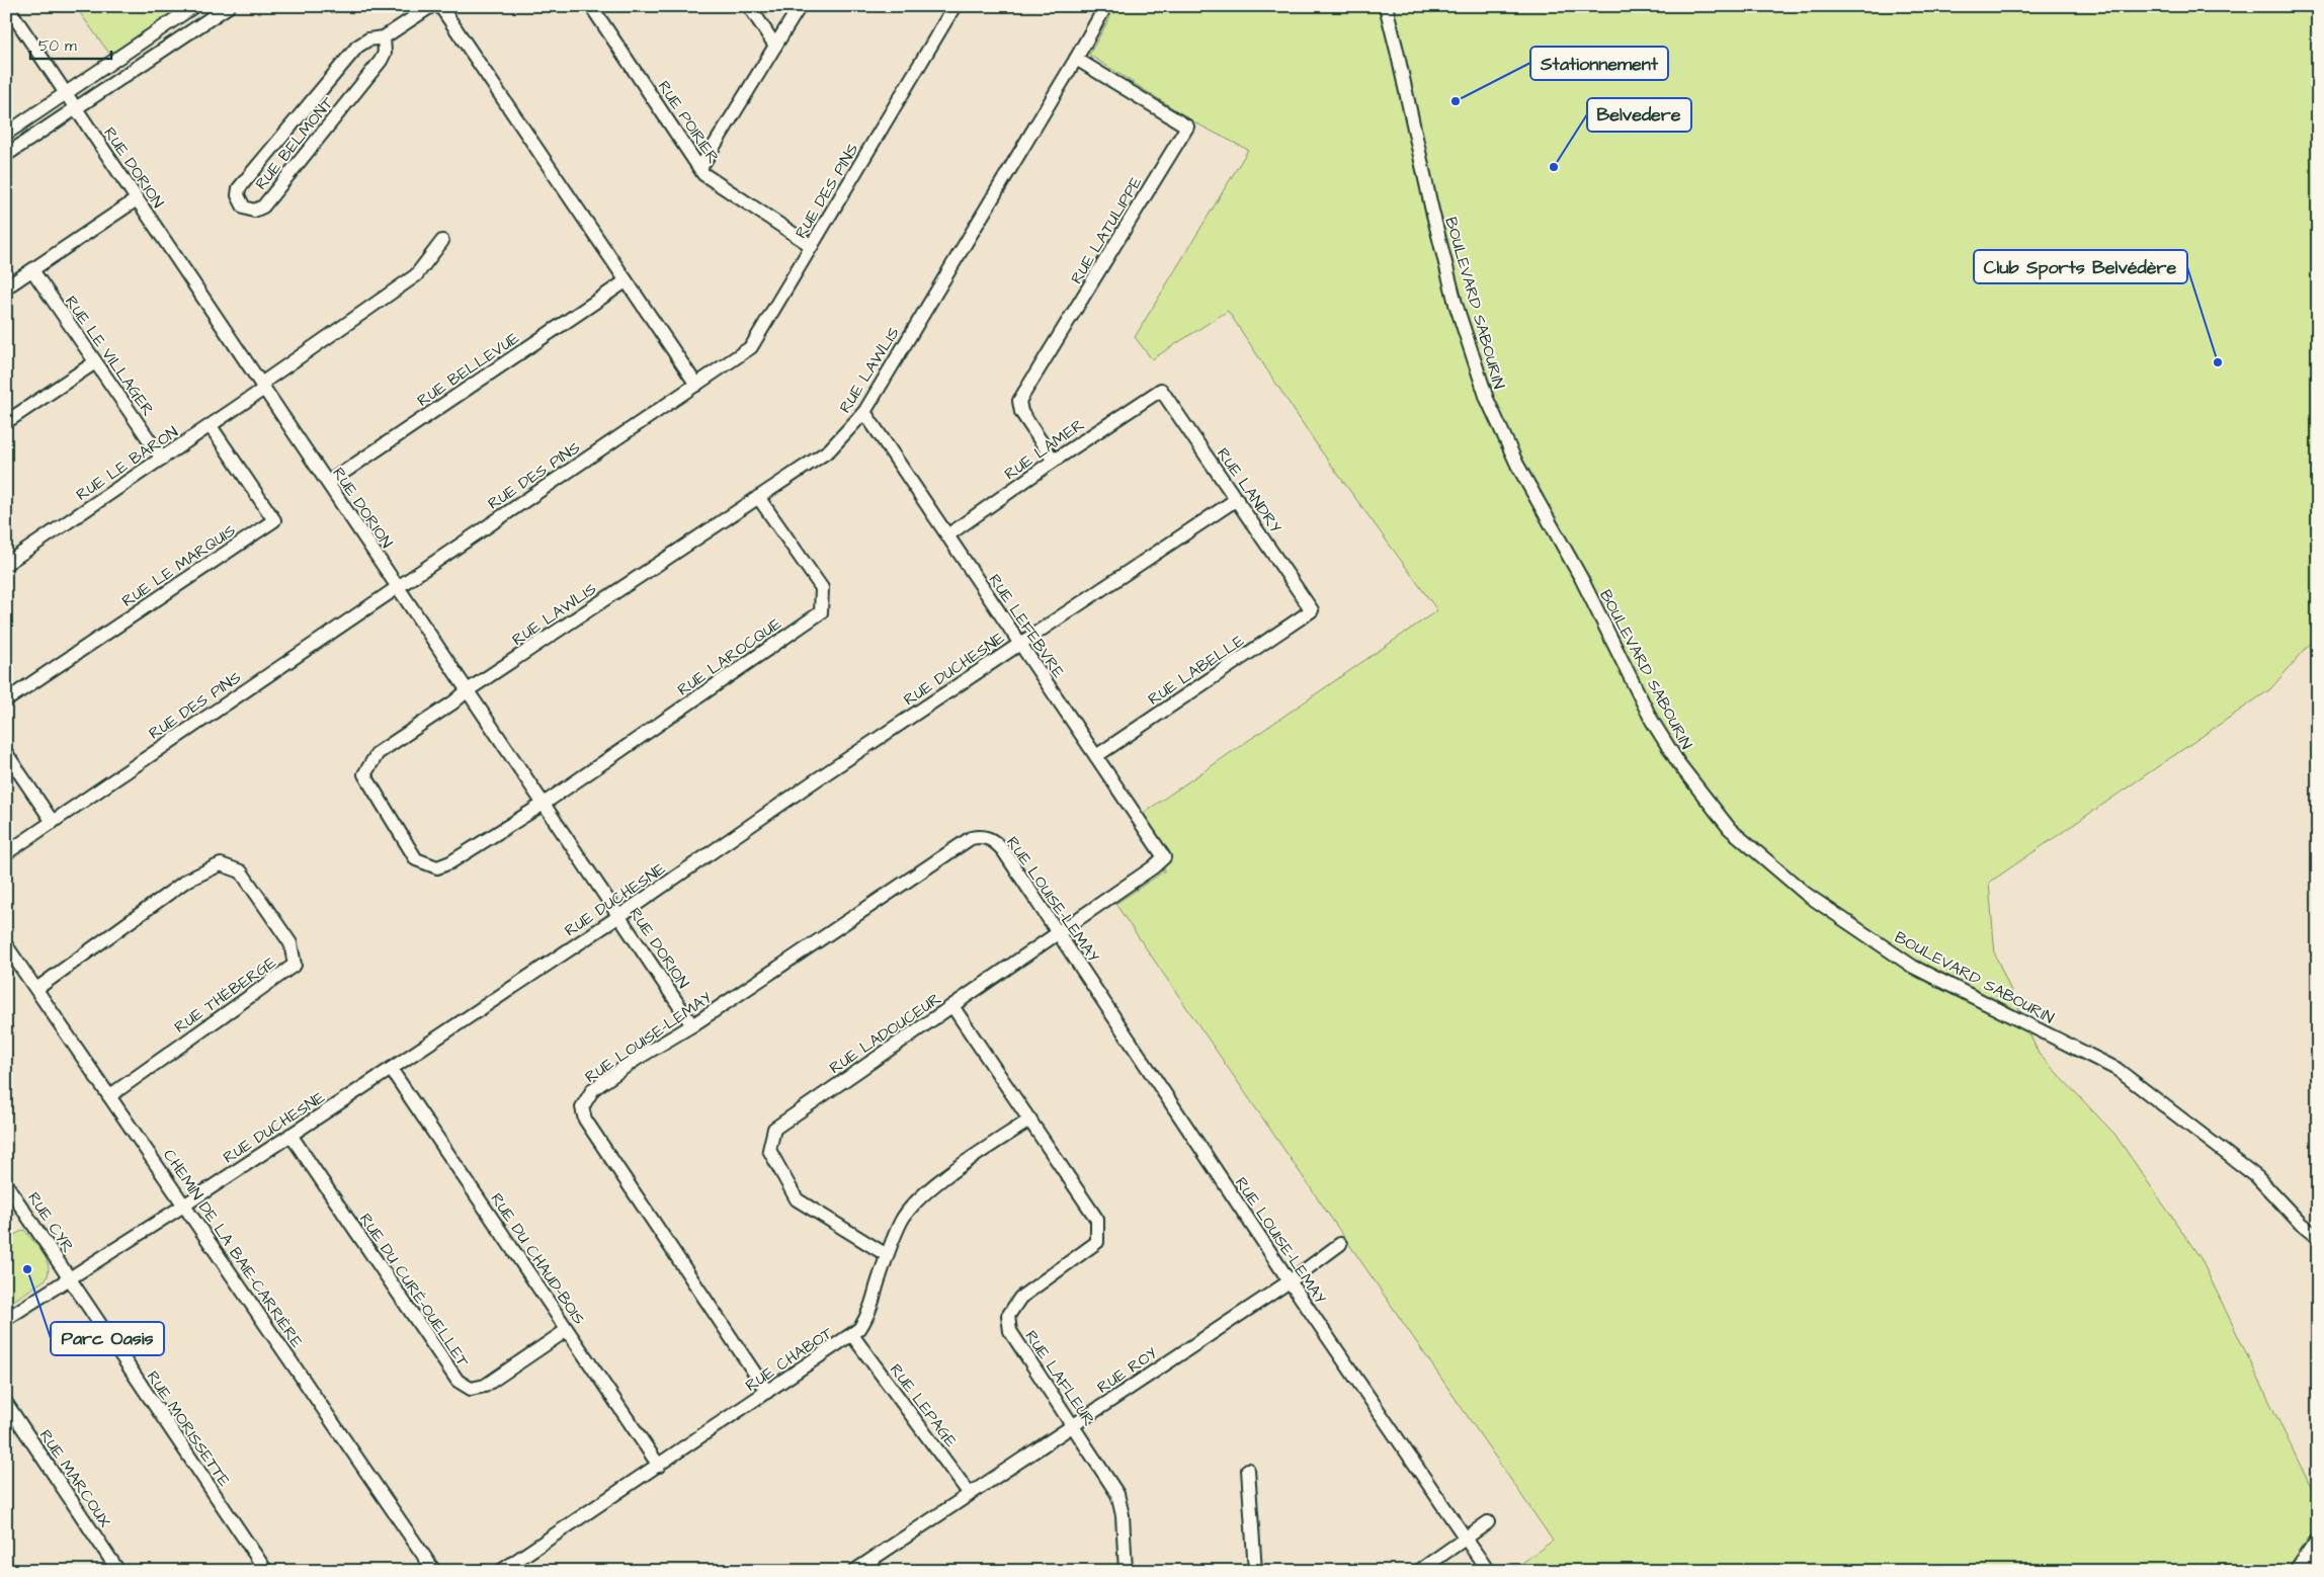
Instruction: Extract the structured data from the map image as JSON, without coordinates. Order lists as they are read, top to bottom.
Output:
{
  "streets": {
    "street": [
      "RUE POIRIER",
      "RUE BELMONT",
      "RUE DORION",
      "RUE DES PINS",
      "RUE LATULIPPE",
      "BOULEVARD SABOURIN",
      "RUE LE VILLAGER",
      "RUE BELLEVUE",
      "RUE LAWLIS",
      "RUE LAMER",
      "RUE LE BARON",
      "RUE LANDRY",
      "RUE LE MARQUIS",
      "RUE LEFEBVRE",
      "RUE LAROCQUE",
      "RUE DUCHESNE",
      "RUE LABELLE",
      "RUE LOUISE-LEMAY",
      "RUE THÉBERGE",
      "RUE LADOUCEUR",
      "RUE CYR",
      "CHEMIN DE LA BAIE-CARRIÈRE",
      "RUE DU CHAUD-BOIS",
      "RUE DU CURÉ-OUELLET",
      "RUE CHABOT",
      "RUE ROY",
      "RUE LAFLEUR",
      "RUE LEPAGE",
      "RUE MORISSETTE",
      "RUE MARCOUX"
    ]
  },
  "crossings": [
    ["RUE POIRIER", "RUE DES PINS"],
    ["RUE DORION", "RUE DES PINS"],
    ["RUE DORION", "RUE BELLEVUE"],
    ["RUE DORION", "RUE LAWLIS"],
    ["RUE DORION", "RUE LE BARON"],
    ["RUE DORION", "RUE LAROCQUE"],
    ["RUE DORION", "RUE DUCHESNE"],
    ["RUE DORION", "RUE LOUISE-LEMAY"],
    ["RUE LATULIPPE", "RUE LAWLIS"],
    ["RUE LATULIPPE", "RUE LAMER"],
    ["RUE LE VILLAGER", "RUE LE BARON"],
    ["RUE LAWLIS", "RUE LEFEBVRE"],
    ["RUE LAWLIS", "RUE LAROCQUE"],
    ["RUE LAMER", "RUE LANDRY"],
    ["RUE LAMER", "RUE LEFEBVRE"],
    ["RUE LE BARON", "RUE LE MARQUIS"],
    ["RUE LANDRY", "RUE DUCHESNE"],
    ["RUE LANDRY", "RUE LABELLE"],
    ["RUE LEFEBVRE", "RUE DUCHESNE"],
    ["RUE LEFEBVRE", "RUE LABELLE"],
    ["RUE LEFEBVRE", "RUE LADOUCEUR"],
    ["RUE DUCHESNE", "RUE CYR"],
    ["RUE DUCHESNE", "CHEMIN DE LA BAIE-CARRIÈRE"],
    ["RUE DUCHESNE", "RUE DU CHAUD-BOIS"],
    ["RUE DUCHESNE", "RUE DU CURÉ-OUELLET"],
    ["RUE DUCHESNE", "RUE MORISSETTE"],
    ["RUE LOUISE-LEMAY", "RUE LADOUCEUR"],
    ["RUE LOUISE-LEMAY", "RUE CHABOT"],
    ["RUE LOUISE-LEMAY", "RUE ROY"],
    ["RUE THÉBERGE", "CHEMIN DE LA BAIE-CARRIÈRE"],
    ["RUE LADOUCEUR", "RUE CHABOT"],
    ["RUE LADOUCEUR", "RUE LAFLEUR"],
    ["RUE CYR", "RUE MORISSETTE"],
    ["RUE DU CHAUD-BOIS", "RUE DU CURÉ-OUELLET"],
    ["RUE DU CHAUD-BOIS", "RUE CHABOT"],
    ["RUE CHABOT", "RUE LAFLEUR"],
    ["RUE CHABOT", "RUE LEPAGE"],
    ["RUE ROY", "RUE LAFLEUR"],
    ["RUE ROY", "RUE LEPAGE"]
  ],
  "places": [
    "Stationnement",
    "Belvedere",
    "Club Sports Belvédère",
    "Parc Oasis"
  ],
  "scale_bar": "50 m"
}
